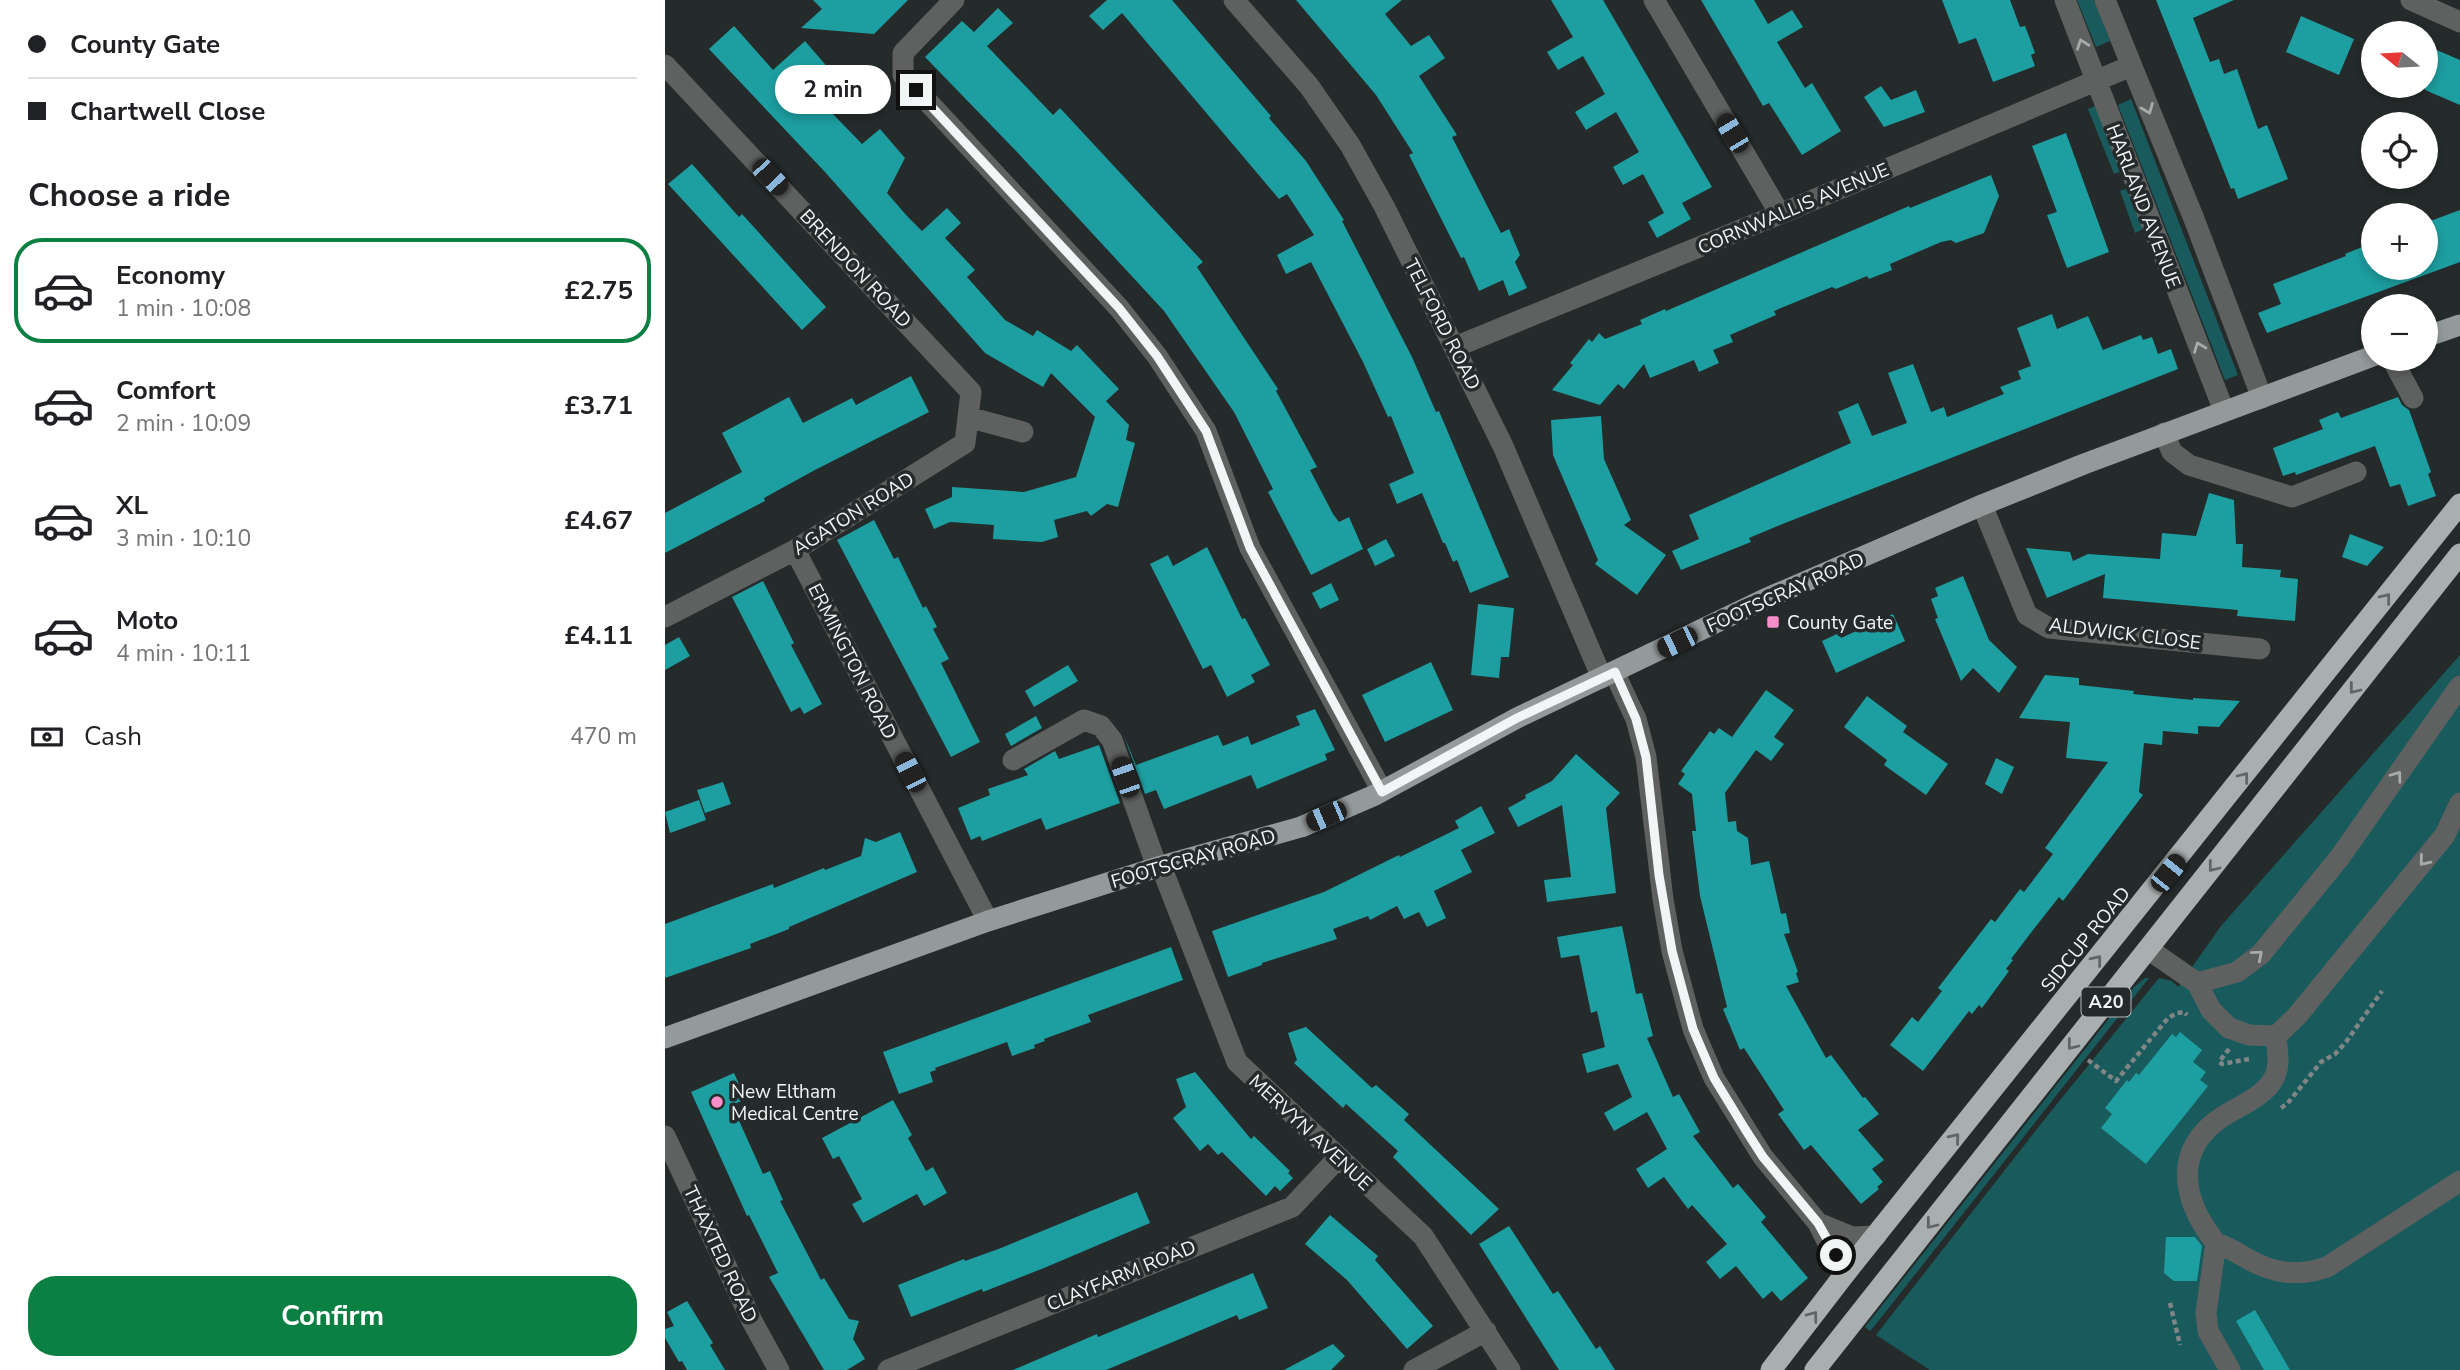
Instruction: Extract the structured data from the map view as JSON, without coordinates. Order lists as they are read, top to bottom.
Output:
{
  "streets": {
    "highway": ["SIDCUP ROAD", "A20"],
    "main road": ["FOOTSCRAY ROAD"],
    "street": [
      "HARLAND AVENUE",
      "CORNWALLIS AVENUE",
      "BRENDON ROAD",
      "TELFORD ROAD",
      "AGATON ROAD",
      "ALDWICK CLOSE",
      "ERMINGTON ROAD",
      "MERVYN AVENUE",
      "THAXTED ROAD",
      "CLAYFARM ROAD"
    ]
  },
  "crossings": [
    ["HARLAND AVENUE", "CORNWALLIS AVENUE"],
    ["HARLAND AVENUE", "FOOTSCRAY ROAD"],
    ["CORNWALLIS AVENUE", "TELFORD ROAD"],
    ["BRENDON ROAD", "AGATON ROAD"],
    ["TELFORD ROAD", "FOOTSCRAY ROAD"],
    ["AGATON ROAD", "ERMINGTON ROAD"],
    ["FOOTSCRAY ROAD", "ALDWICK CLOSE"],
    ["FOOTSCRAY ROAD", "ERMINGTON ROAD"],
    ["FOOTSCRAY ROAD", "MERVYN AVENUE"],
    ["MERVYN AVENUE", "CLAYFARM ROAD"]
  ],
  "places": {
    "transit": ["County Gate"],
    "other": ["New Eltham Medical Centre"]
  },
  "north": "left",
  "page": {
    "banner": ["County Gate", "Chartwell Close"],
    "map_buttons": ["+", "−"],
    "bubble": "2 min",
    "heading": "Choose a ride",
    "list": [
      {
        "name": "Economy",
        "note": "1 min · 10:08",
        "value": "£2.75"
      },
      {
        "name": "Comfort",
        "note": "2 min · 10:09",
        "value": "£3.71"
      },
      {
        "name": "XL",
        "note": "3 min · 10:10",
        "value": "£4.67"
      },
      {
        "name": "Moto",
        "note": "4 min · 10:11",
        "value": "£4.11"
      }
    ],
    "pay": ["Cash", "470 m"],
    "buttons": "Confirm"
  }
}
